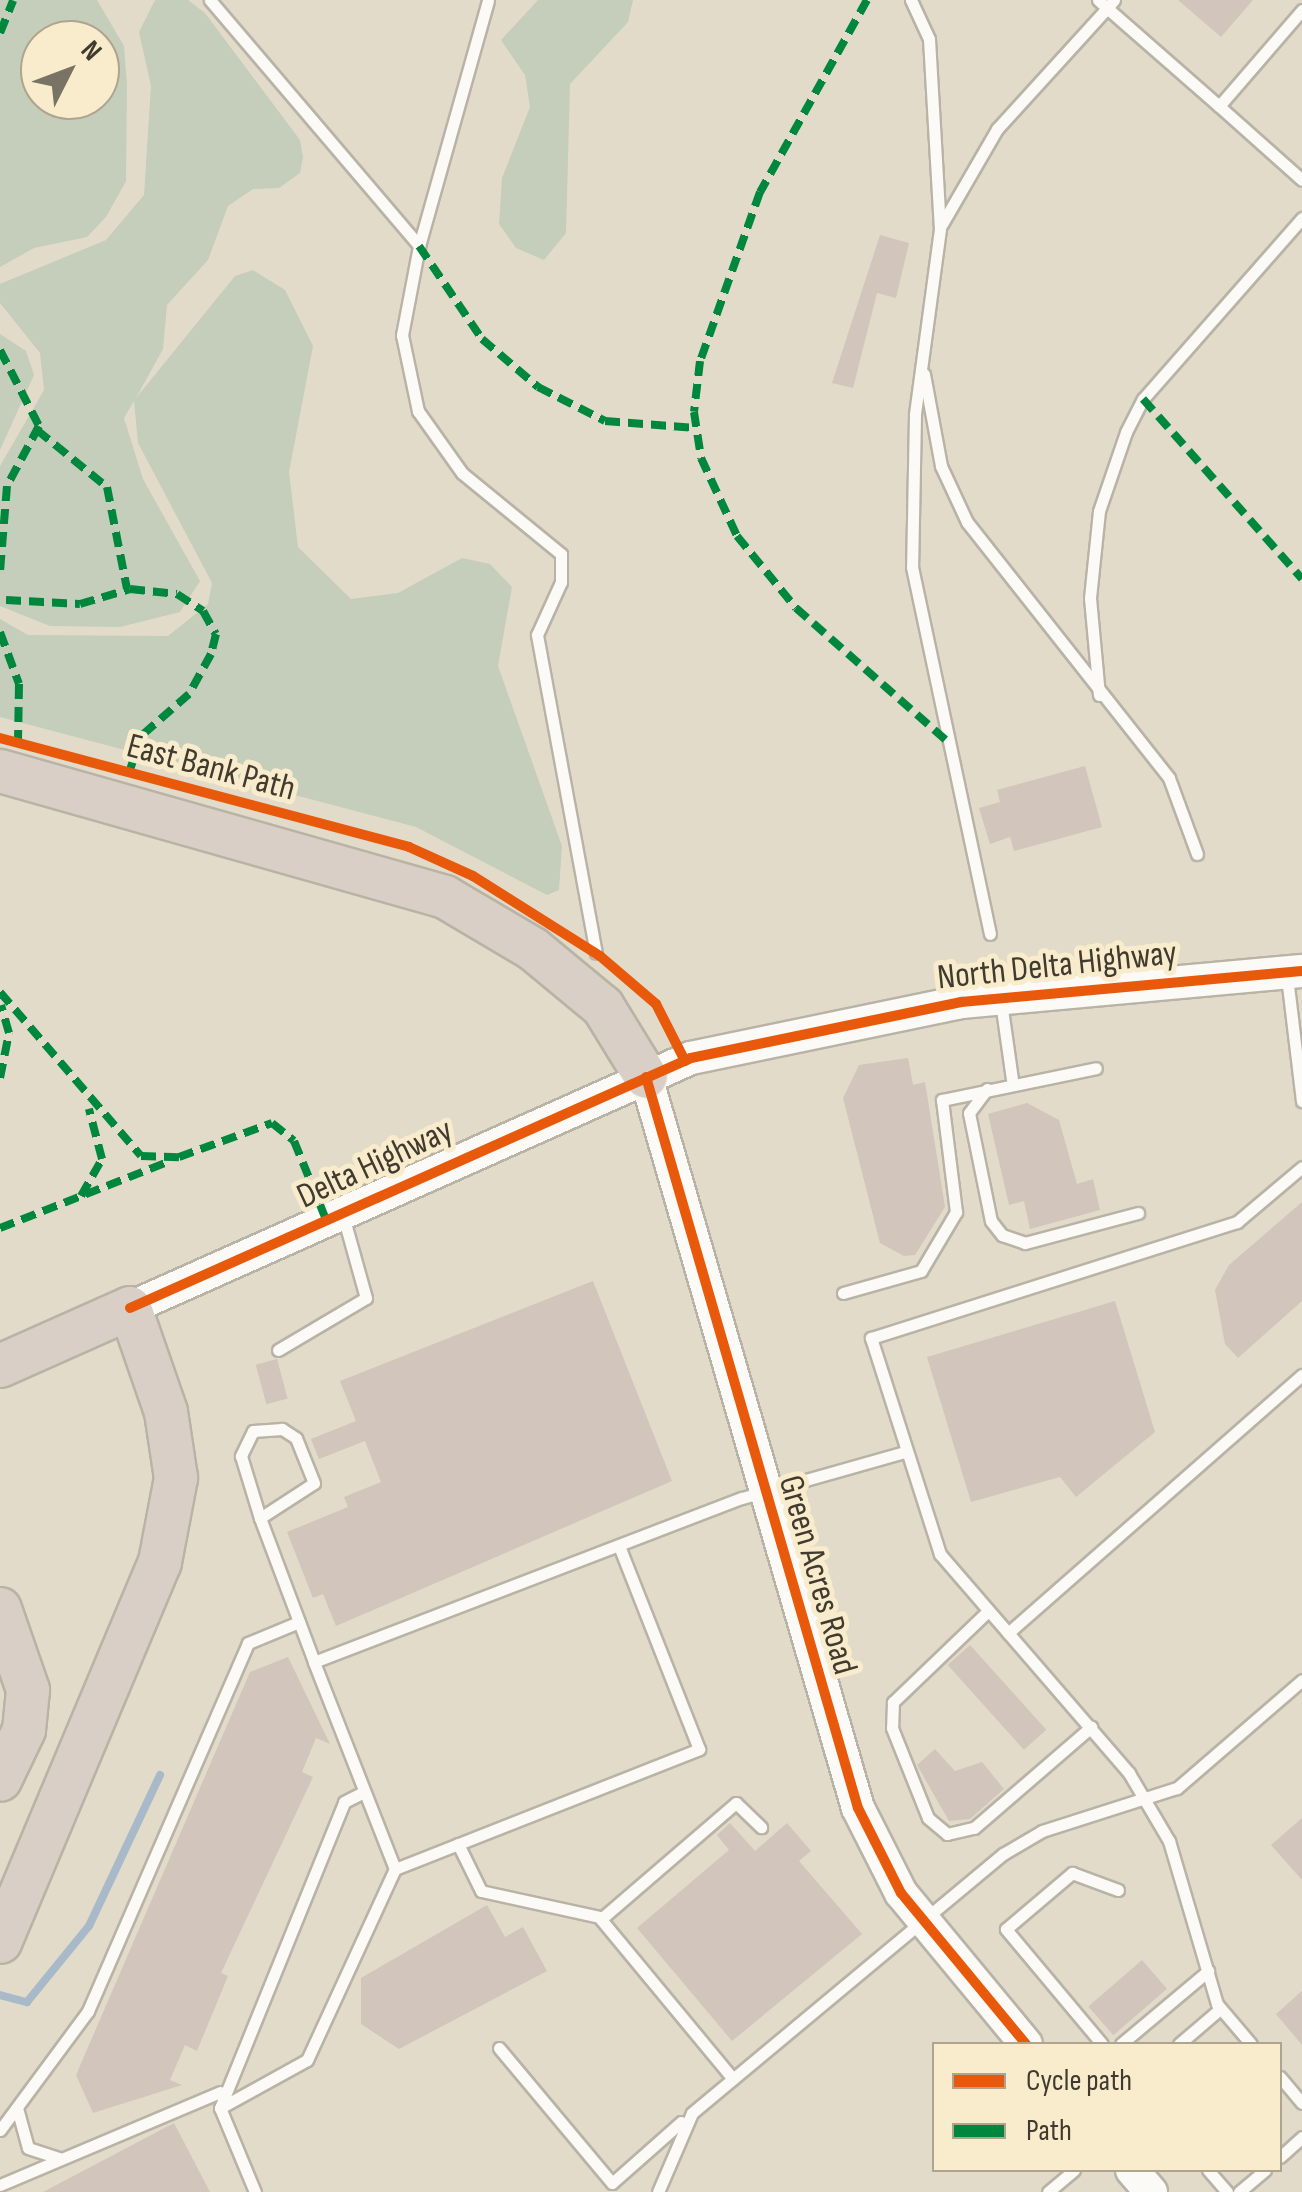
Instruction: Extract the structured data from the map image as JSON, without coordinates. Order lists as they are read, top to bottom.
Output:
{
  "streets": {
    "highway": ["Delta Highway"],
    "street": ["North Delta Highway", "Green Acres Road"],
    "cycle path": ["East Bank Path"]
  },
  "crossings": [
    ["North Delta Highway", "Delta Highway"],
    ["North Delta Highway", "Green Acres Road"],
    ["Delta Highway", "Green Acres Road"]
  ],
  "legend": ["Cycle path", "Path"],
  "north": "top right"
}
